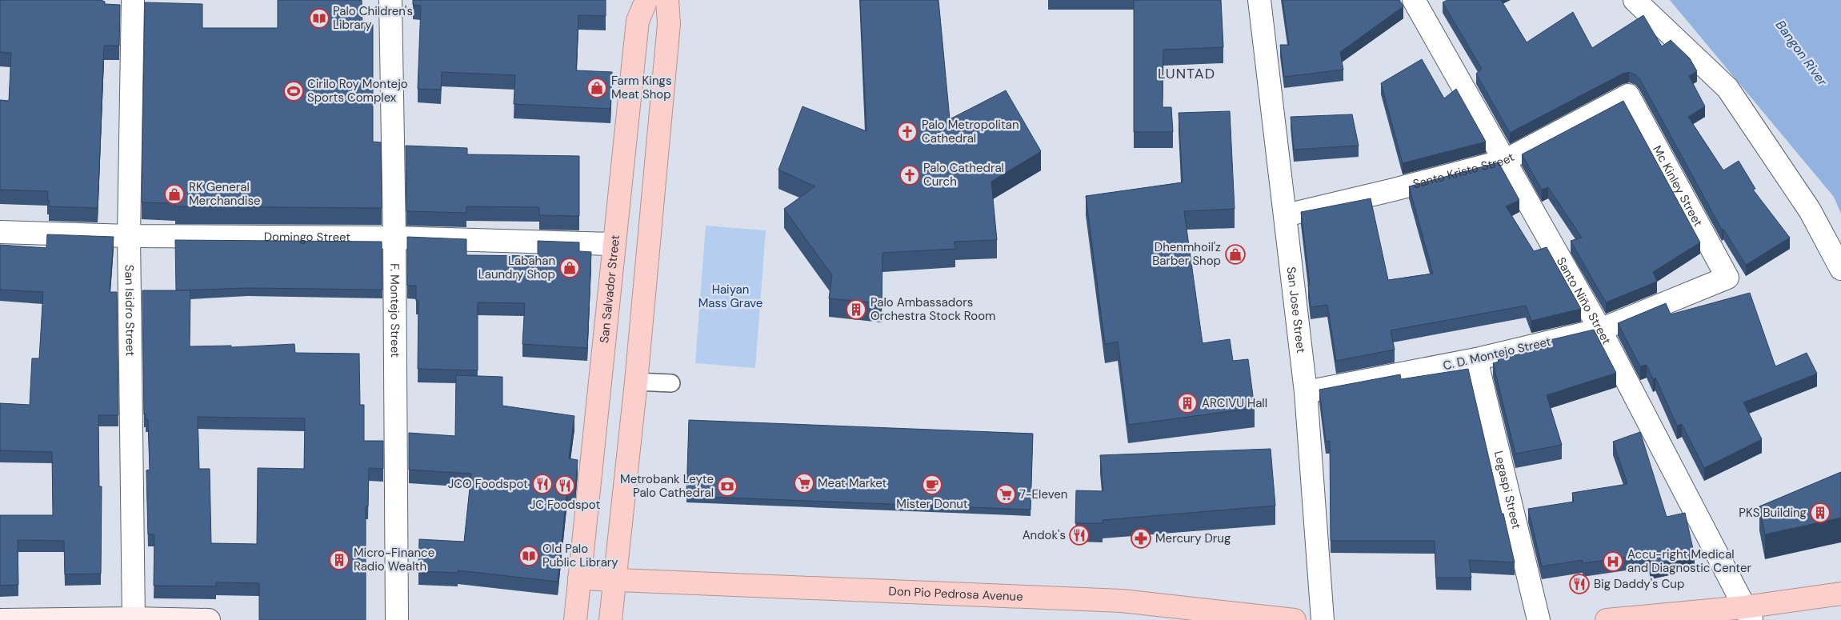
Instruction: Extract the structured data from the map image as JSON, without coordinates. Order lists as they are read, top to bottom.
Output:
{
  "streets": {
    "highway": ["San Salvador Street", "Don Pio Pedrosa Avenue"],
    "street": [
      "Santo Kristo Street",
      "Mc Kinley Street",
      "Domingo Street",
      "Santo Niño Street",
      "San Isidro Street",
      "F. Montejo Street",
      "San Jose Street",
      "C. D. Montejo Street",
      "Legaspi Street"
    ]
  },
  "crossings": [
    ["Santo Kristo Street", "Mc Kinley Street"],
    ["Santo Kristo Street", "Santo Niño Street"],
    ["Santo Kristo Street", "San Jose Street"],
    ["Mc Kinley Street", "C. D. Montejo Street"],
    ["Domingo Street", "San Salvador Street"],
    ["Domingo Street", "San Isidro Street"],
    ["Domingo Street", "F. Montejo Street"],
    ["San Salvador Street", "Don Pio Pedrosa Avenue"],
    ["Santo Niño Street", "C. D. Montejo Street"],
    ["San Jose Street", "C. D. Montejo Street"],
    ["C. D. Montejo Street", "Legaspi Street"]
  ],
  "districts": ["LUNTAD"],
  "water": ["Bangon River"],
  "parks": ["Haiyan Mass Grave"],
  "places": {
    "library": ["Palo Children's Library", "Old Palo Public Library"],
    "shop": [
      "Farm Kings Meat Shop",
      "RK General Merchandise",
      "Dhenmhoil'z Barber Shop",
      "Labahan Laundry Shop"
    ],
    "sports": ["Cirilo Roy Montejo Sports Complex"],
    "church": ["Palo Metropolitan Cathedral", "Palo Cathedral Curch"],
    "building": [
      "Palo Ambassadors Orchestra Stock Room",
      "ARCIVU Hall",
      "PKS Building",
      "Micro-Finance Radio Wealth"
    ],
    "supermarket": ["Meat Market", "7-Eleven"],
    "restaurant": [
      "JCO Foodspot",
      "JC Foodspot",
      "Andok's",
      "Big Daddy's Cup"
    ],
    "cafe": ["Mister Donut"],
    "bank": ["Metrobank Leyte Palo Cathedral"],
    "pharmacy": ["Mercury Drug"],
    "hospital": ["Accu-right Medical and Diagnostic Center"]
  }
}
